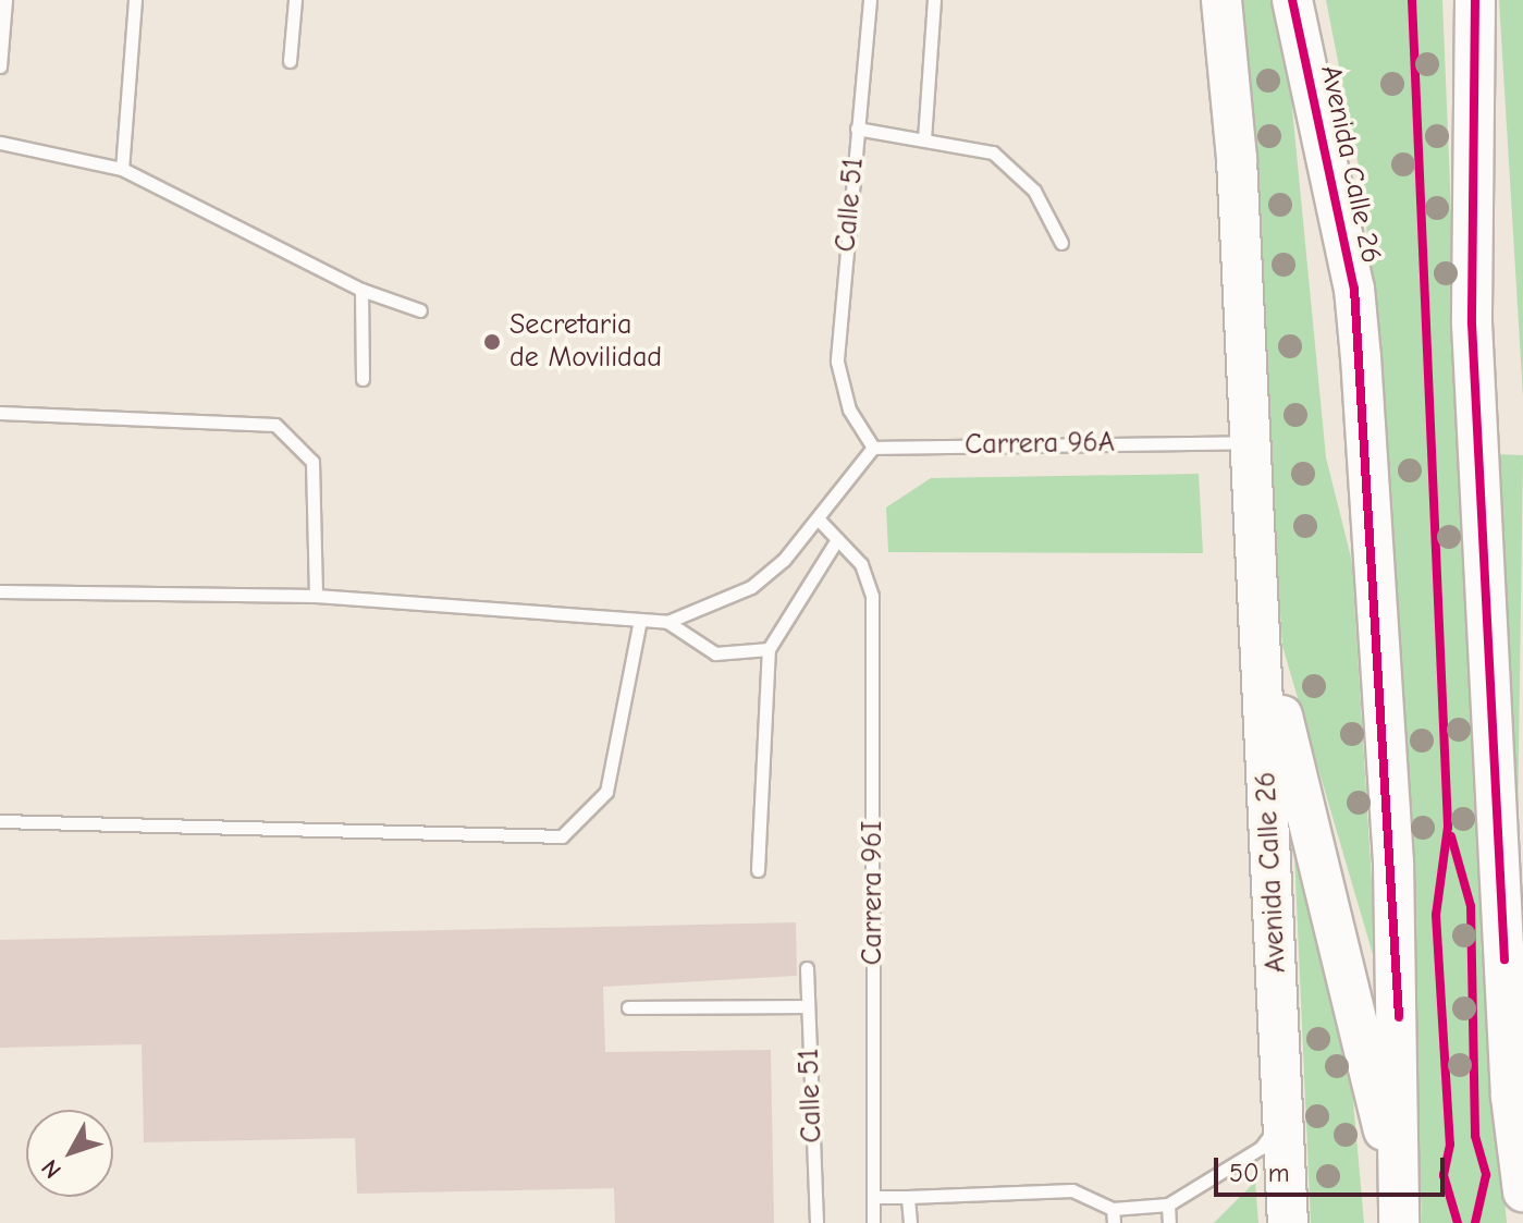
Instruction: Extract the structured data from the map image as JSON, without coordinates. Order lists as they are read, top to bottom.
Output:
{
  "streets": {
    "main road": ["Avenida Calle 26"],
    "lane": ["Calle 51", "Carrera 96A", "Carrera 96I"]
  },
  "crossings": [
    ["Avenida Calle 26", "Carrera 96A"],
    ["Calle 51", "Carrera 96A"]
  ],
  "places": ["Secretaria de Movilidad"],
  "scale_bar": "50 m",
  "north": "bottom left"
}
